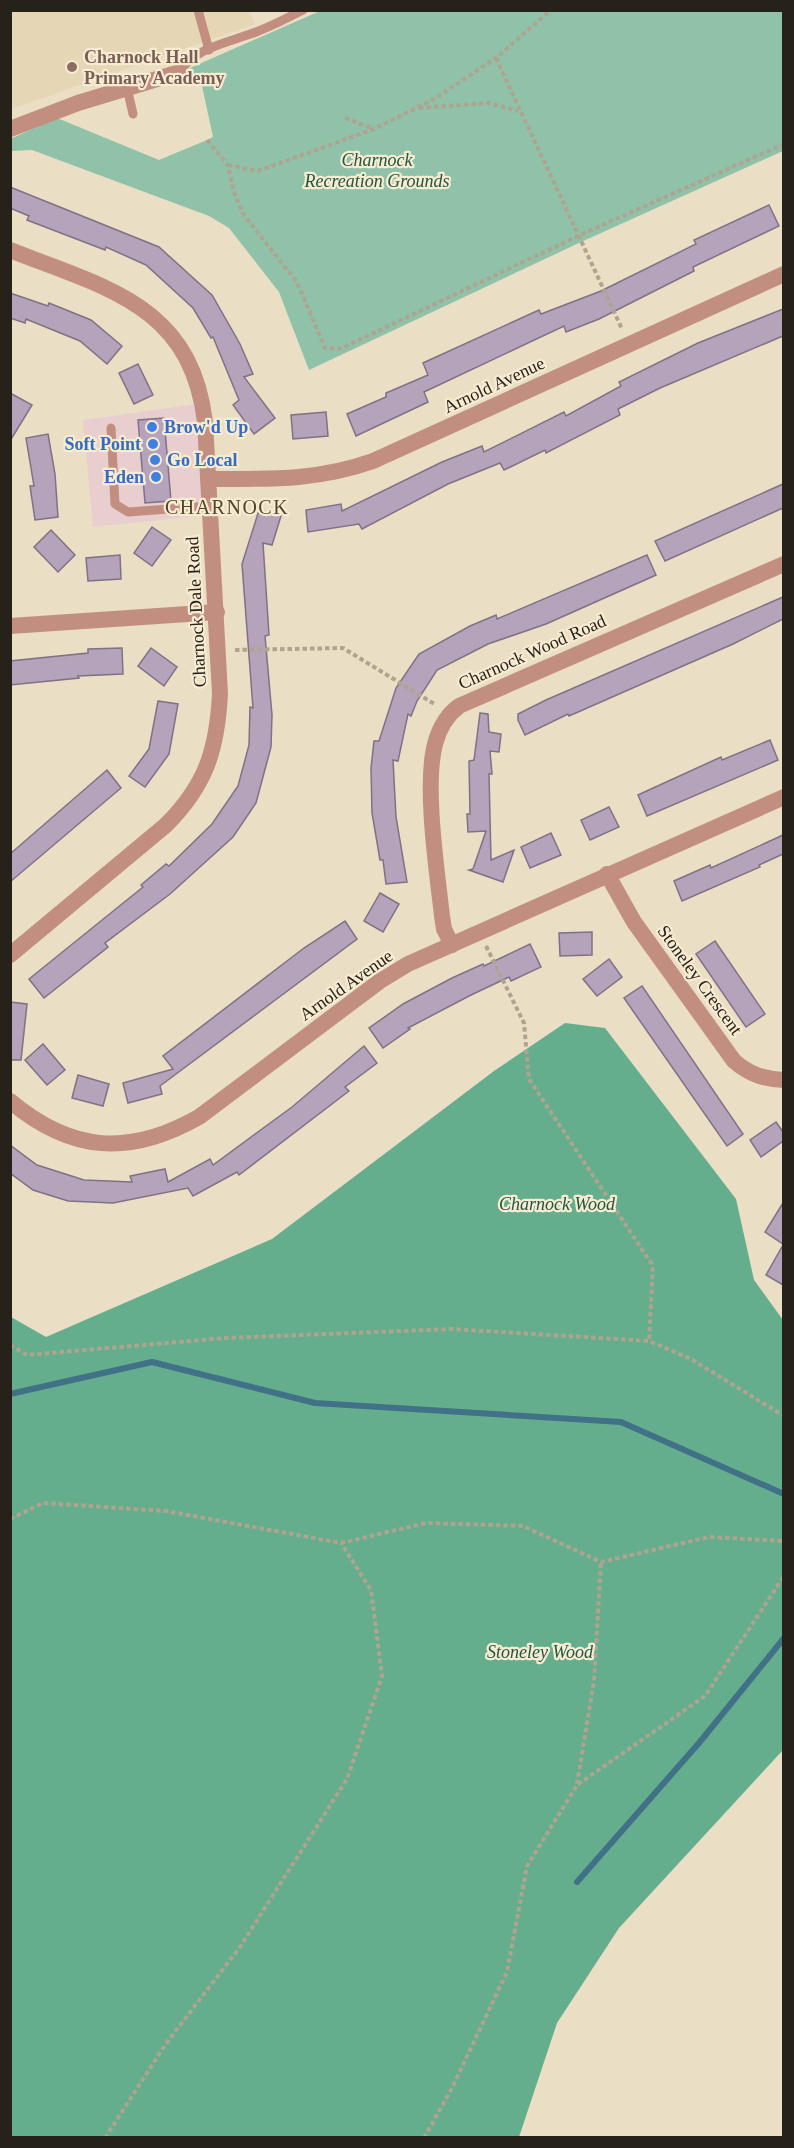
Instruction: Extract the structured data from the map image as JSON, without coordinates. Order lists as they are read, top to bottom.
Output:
{
  "streets": {
    "street": [
      "Arnold Avenue",
      "Charnock Dale Road",
      "Charnock Wood Road",
      "Stoneley Crescent"
    ]
  },
  "crossings": [
    ["Arnold Avenue", "Charnock Dale Road"],
    ["Arnold Avenue", "Charnock Wood Road"],
    ["Arnold Avenue", "Stoneley Crescent"]
  ],
  "districts": ["CHARNOCK"],
  "parks": ["Charnock Recreation Grounds", "Charnock Wood", "Stoneley Wood"],
  "places": [
    "Charnock Hall Primary Academy",
    "Brow'd Up",
    "Soft Point",
    "Go Local",
    "Eden"
  ]
}
